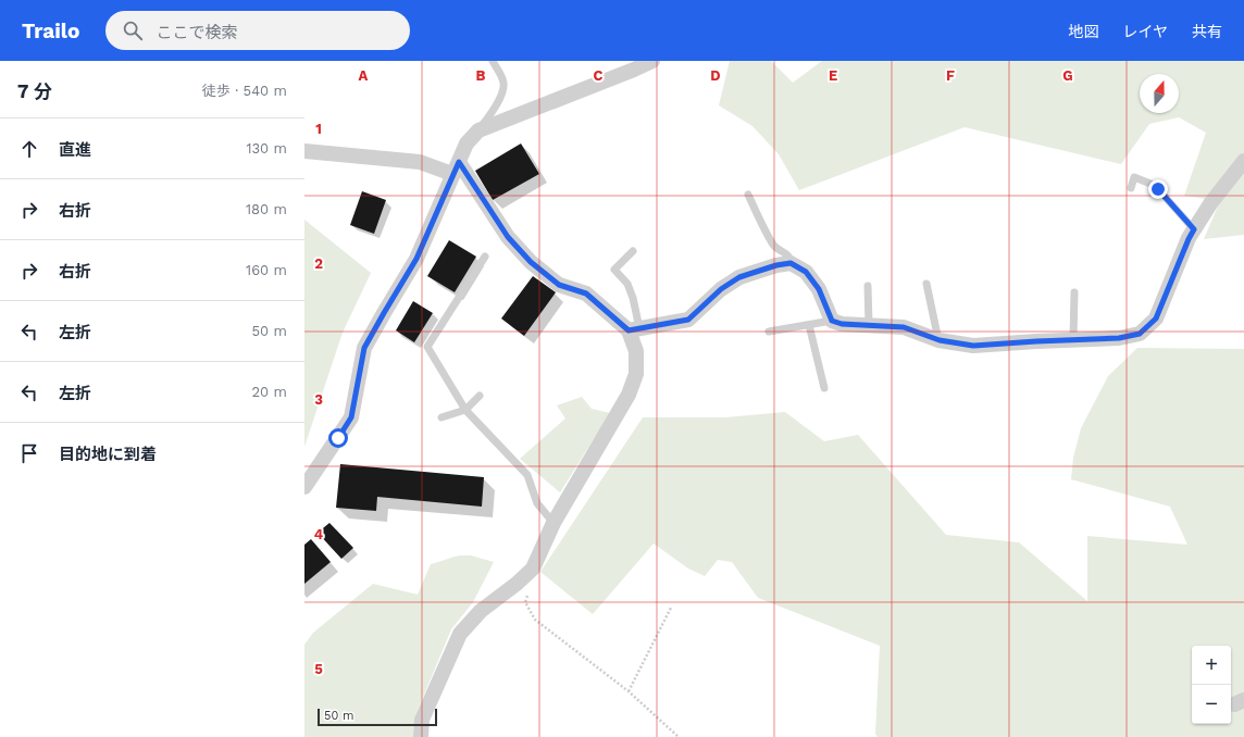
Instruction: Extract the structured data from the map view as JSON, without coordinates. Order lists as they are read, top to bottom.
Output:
{
  "scale_bar": "50 m",
  "north": "top",
  "page": {
    "header": "Trailo",
    "search": "ここで検索",
    "nav": ["地図", "レイヤ", "共有"],
    "heading": ["7 分", "徒歩 · 540 m"],
    "list": [
      ["直進", "130 m"],
      ["右折", "180 m"],
      ["右折", "160 m"],
      ["左折", "50 m"],
      ["左折", "20 m"],
      "目的地に到着"
    ],
    "map_buttons": ["+", "−"],
    "scale": "50 m"
  },
  "grid": {
    "columns": [
      "A",
      "B",
      "C",
      "D",
      "E",
      "F",
      "G"
    ],
    "rows": [
      "1",
      "2",
      "3",
      "4",
      "5"
    ]
  }
}
